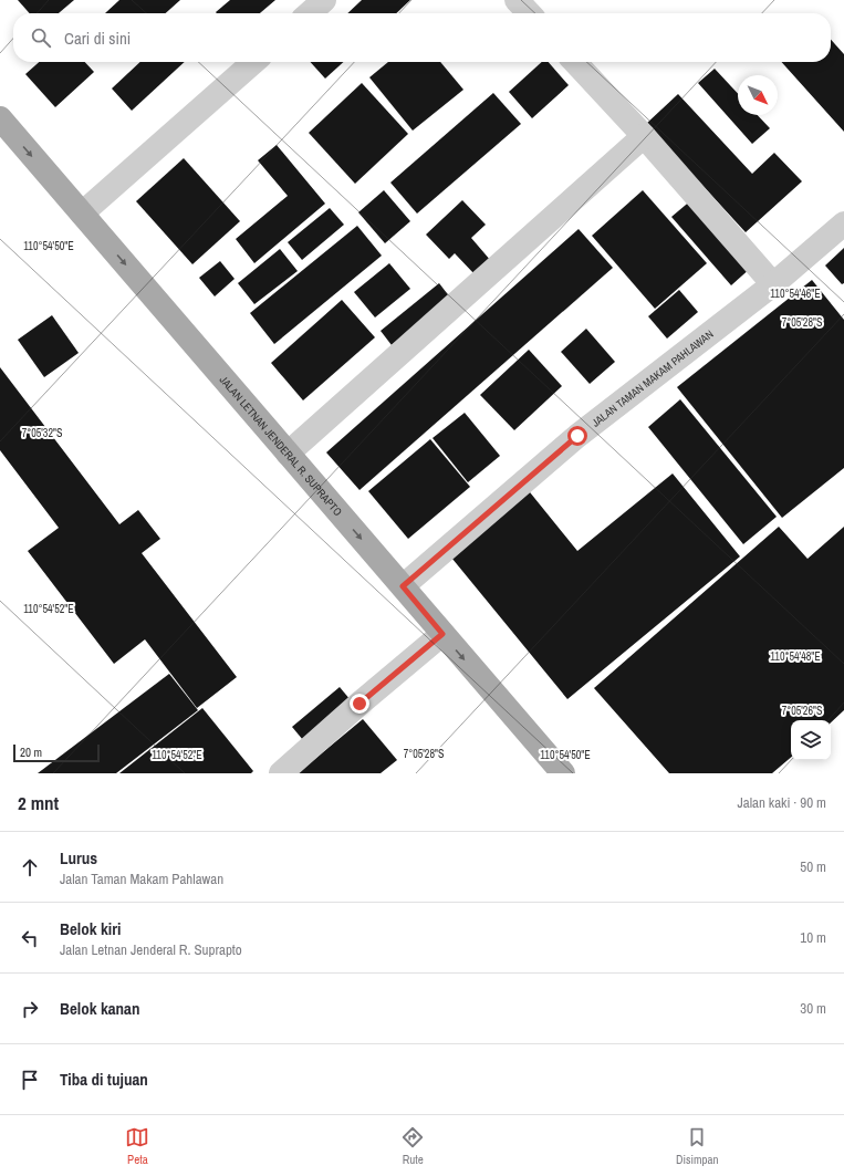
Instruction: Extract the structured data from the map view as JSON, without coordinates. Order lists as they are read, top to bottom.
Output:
{
  "streets": {
    "main road": ["JALAN LETNAN JENDERAL R. SUPRAPTO"],
    "street": ["JALAN TAMAN MAKAM PAHLAWAN"]
  },
  "crossings": [
    ["JALAN TAMAN MAKAM PAHLAWAN", "JALAN LETNAN JENDERAL R. SUPRAPTO"]
  ],
  "one_way": ["JALAN LETNAN JENDERAL R. SUPRAPTO"],
  "scale_bar": "20 m",
  "north": "bottom right",
  "page": {
    "search": "Cari di sini",
    "scale": "20 m",
    "heading": ["2 mnt", "Jalan kaki · 90 m"],
    "list": [
      ["Lurus", "Jalan Taman Makam Pahlawan", "50 m"],
      ["Belok kiri", "Jalan Letnan Jenderal R. Suprapto", "10 m"],
      ["Belok kanan", "30 m"],
      "Tiba di tujuan"
    ],
    "nav": ["Peta", "Rute", "Disimpan"]
  },
  "coordinates": [
    "110°54'50\"E",
    "110°54'46\"E",
    "7°05'28\"S",
    "7°05'32\"S",
    "110°54'52\"E",
    "110°54'48\"E",
    "7°05'26\"S"
  ]
}
